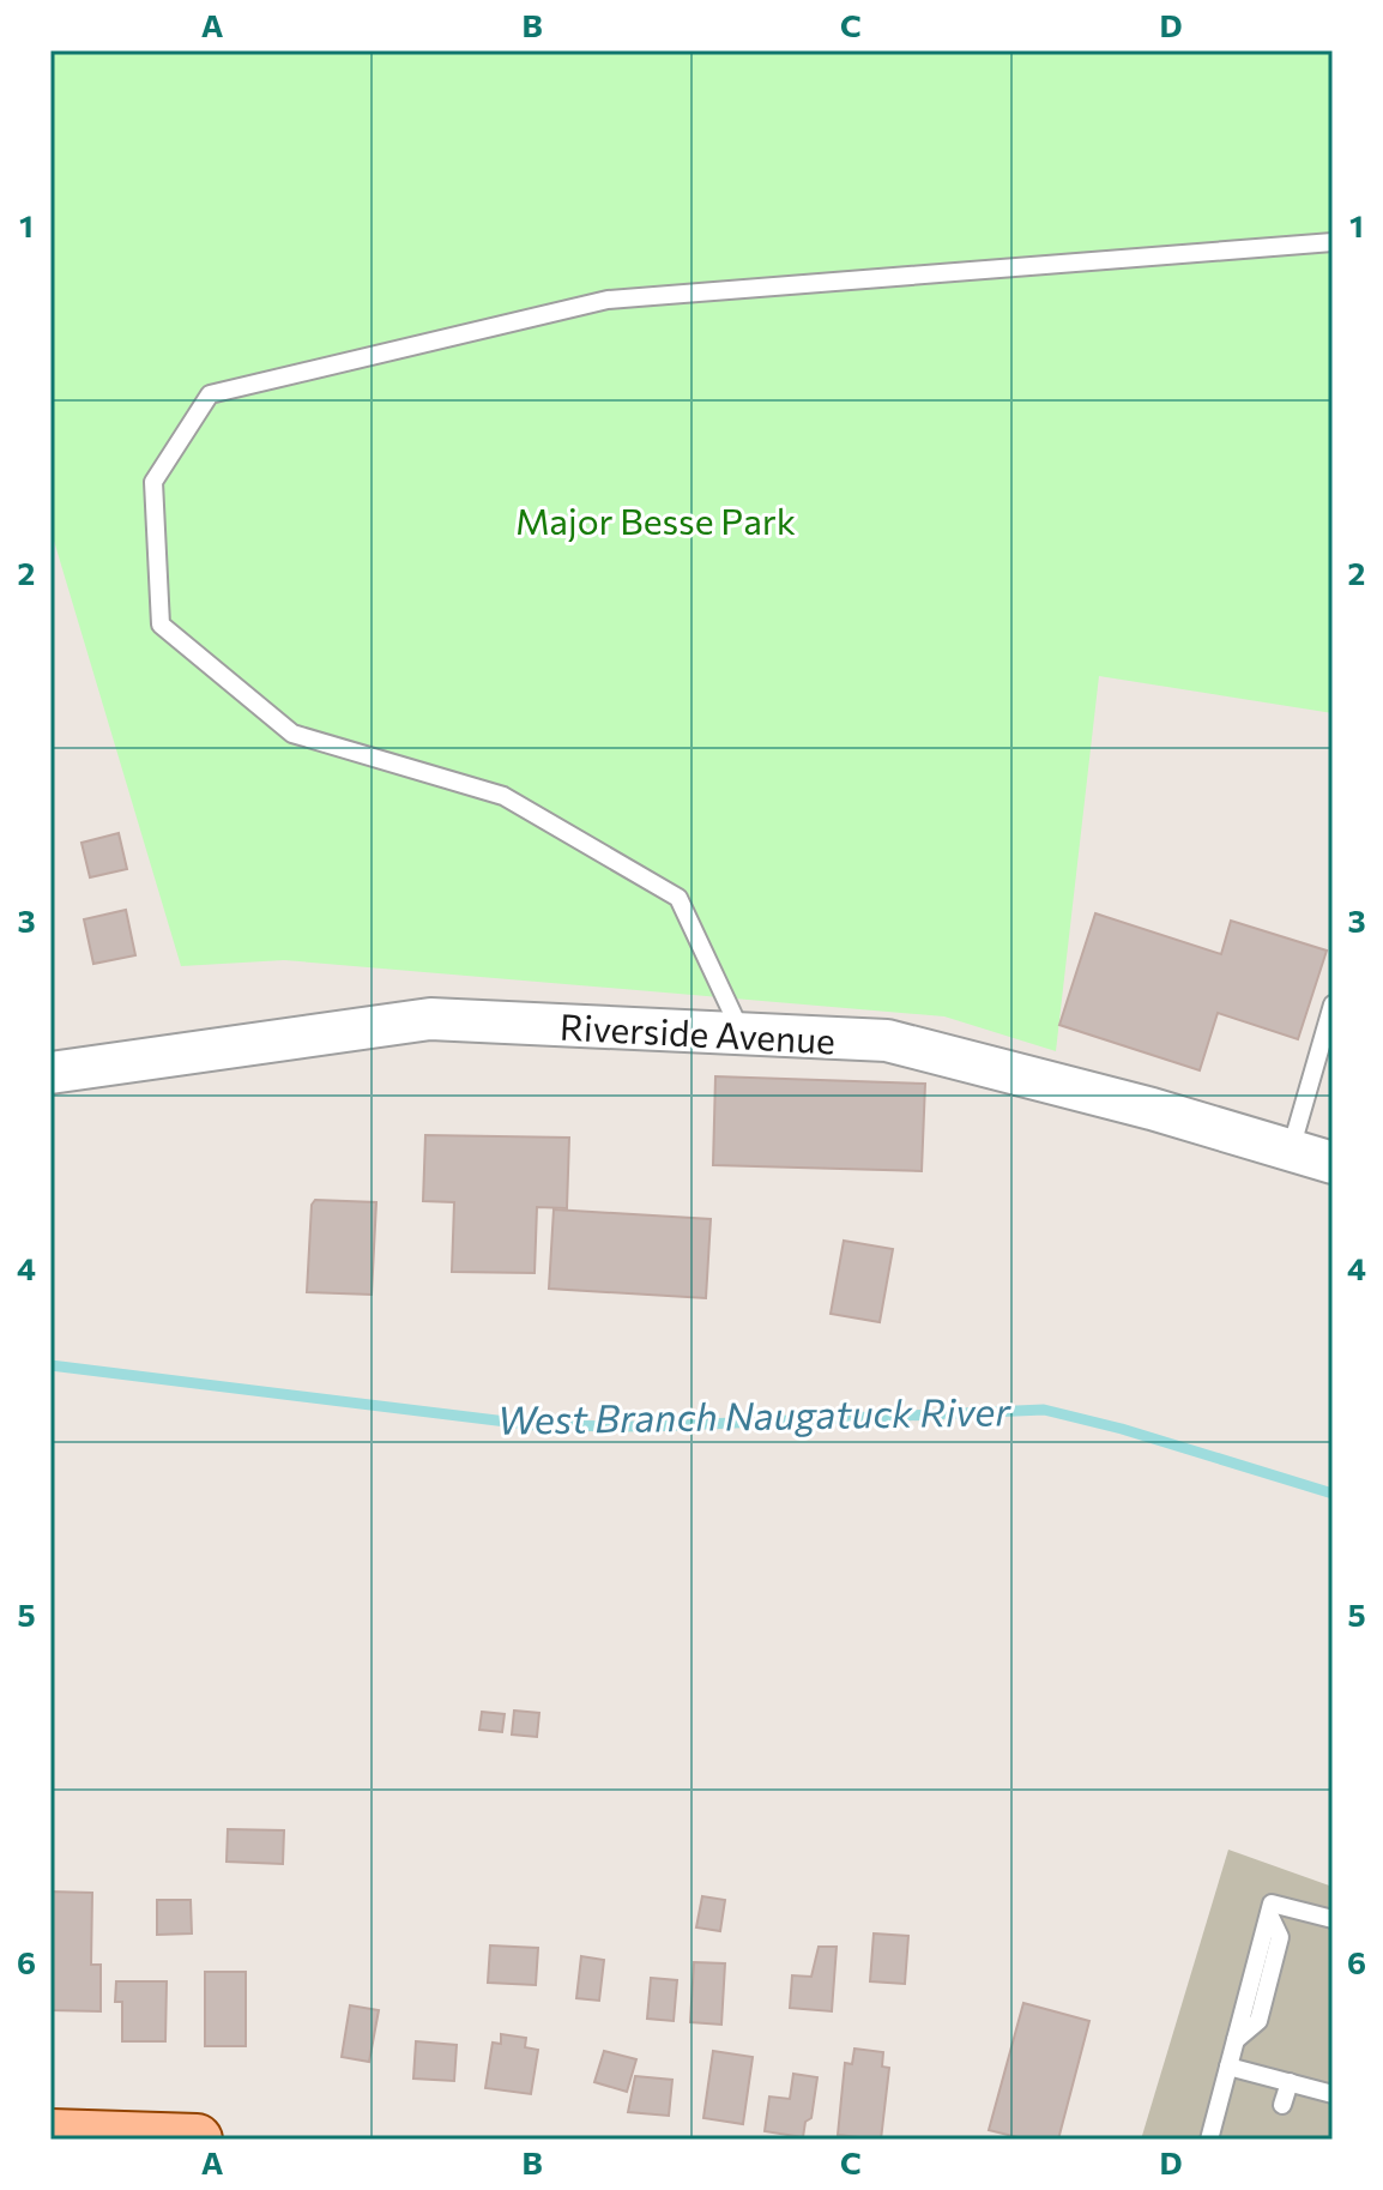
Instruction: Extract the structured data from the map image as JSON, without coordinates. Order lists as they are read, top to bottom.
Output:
{
  "streets": {
    "street": ["Riverside Avenue"]
  },
  "water": ["West Branch Naugatuck River"],
  "parks": ["Major Besse Park"],
  "grid": {
    "columns": [
      "A",
      "B",
      "C",
      "D"
    ],
    "rows": [
      "1",
      "2",
      "3",
      "4",
      "5",
      "6"
    ]
  }
}
